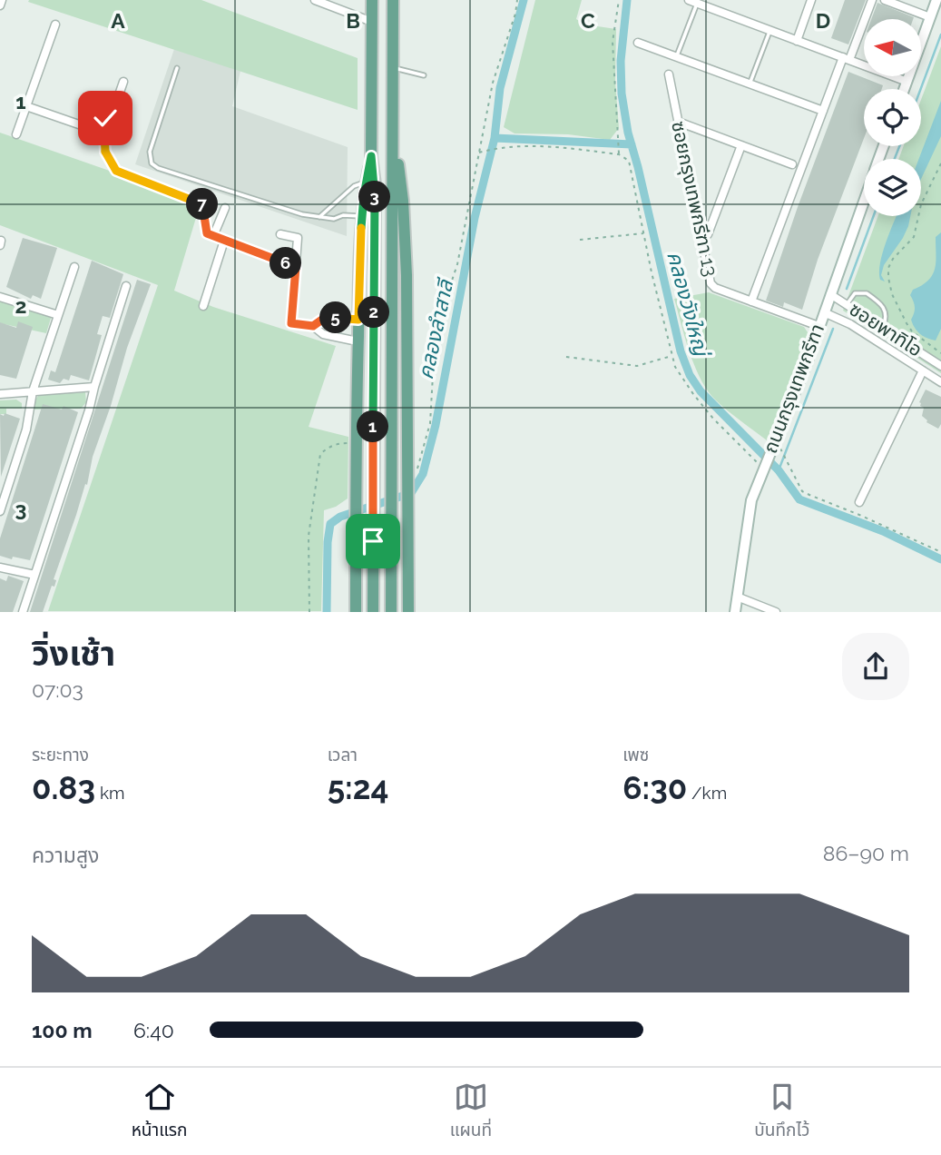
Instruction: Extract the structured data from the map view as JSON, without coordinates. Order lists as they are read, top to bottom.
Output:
{
  "streets": {
    "main road": ["ถนนกรุงเทพกรีฑา"],
    "street": ["ซอยกรุงเทพกรีฑา 13", "ซอยพาทิโอ"]
  },
  "crossings": [
    ["ซอยกรุงเทพกรีฑา 13", "ถนนกรุงเทพกรีฑา"],
    ["ซอยพาทิโอ", "ถนนกรุงเทพกรีฑา"]
  ],
  "water": ["คลองวังใหญ่", "คลองลำสาลี"],
  "north": "left",
  "page": {
    "pins": [
      "3",
      "7",
      "6",
      "2",
      "5",
      "1"
    ],
    "heading": ["วิ่งเช้า", "07:03"],
    "stats": [
      ["ระยะทาง", "0.83 km"],
      ["เวลา", "5:24"],
      ["เพซ", "6:30 /km"]
    ],
    "chart": ["ความสูง", "86–90 m"],
    "list": [
      {
        "name": "100 m",
        "note": "6:40"
      }
    ],
    "tabs": ["หน้าแรก", "แผนที่", "บันทึกไว้"]
  },
  "grid": {
    "columns": [
      "A",
      "B",
      "C",
      "D"
    ],
    "rows": ["1", "2", "3"]
  }
}
